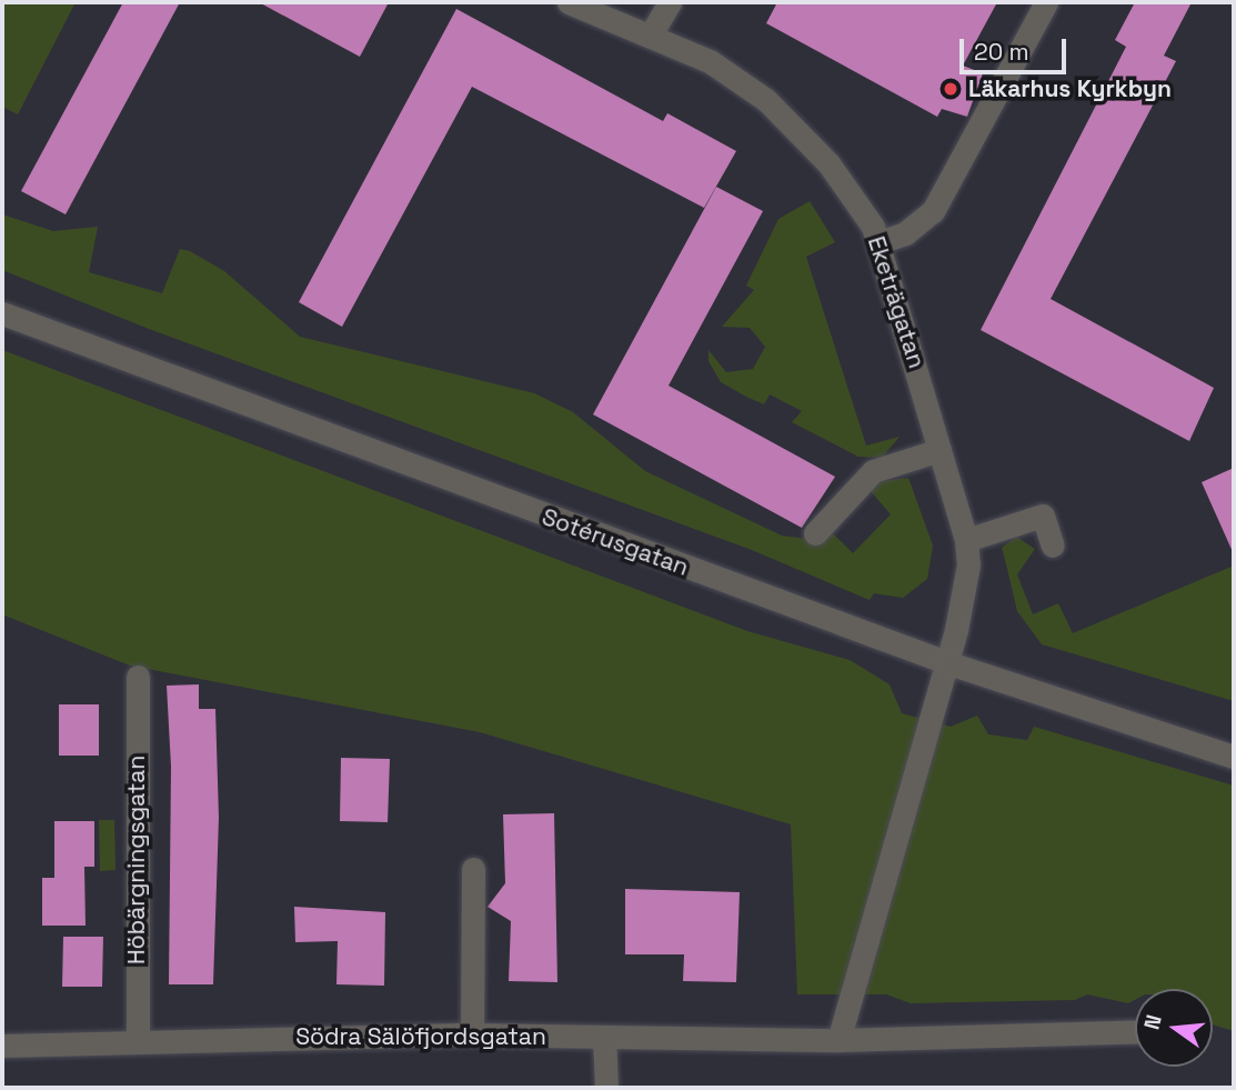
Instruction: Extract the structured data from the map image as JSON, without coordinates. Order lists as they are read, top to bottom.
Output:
{
  "streets": {
    "street": [
      "Eketrägatan",
      "Sotérusgatan",
      "Höbärgningsgatan",
      "Södra Sälöfjordsgatan"
    ]
  },
  "crossings": [
    ["Eketrägatan", "Sotérusgatan"],
    ["Höbärgningsgatan", "Södra Sälöfjordsgatan"]
  ],
  "places": ["Läkarhus Kyrkbyn"],
  "scale_bar": "20 m",
  "north": "left"
}
